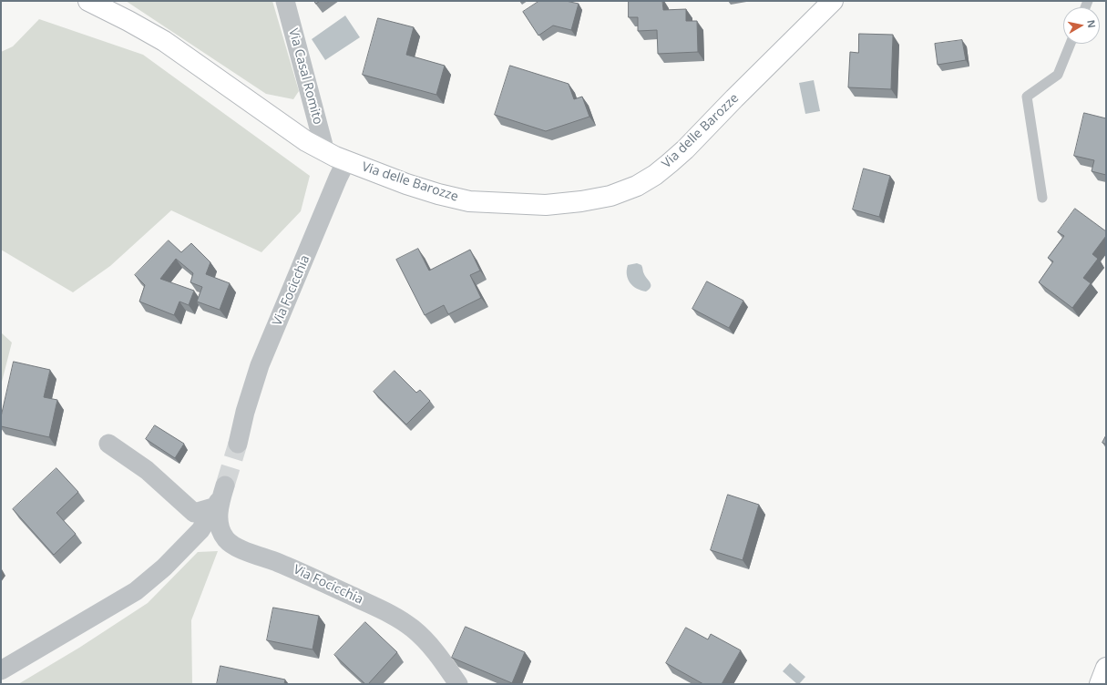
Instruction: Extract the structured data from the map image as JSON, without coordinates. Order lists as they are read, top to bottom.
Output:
{
  "streets": {
    "main road": ["Via delle Barozze"],
    "street": ["Via Casal Romito", "Via Focicchia"]
  },
  "crossings": [
    ["Via Casal Romito", "Via delle Barozze"],
    ["Via delle Barozze", "Via Focicchia"]
  ],
  "north": "right"
}
